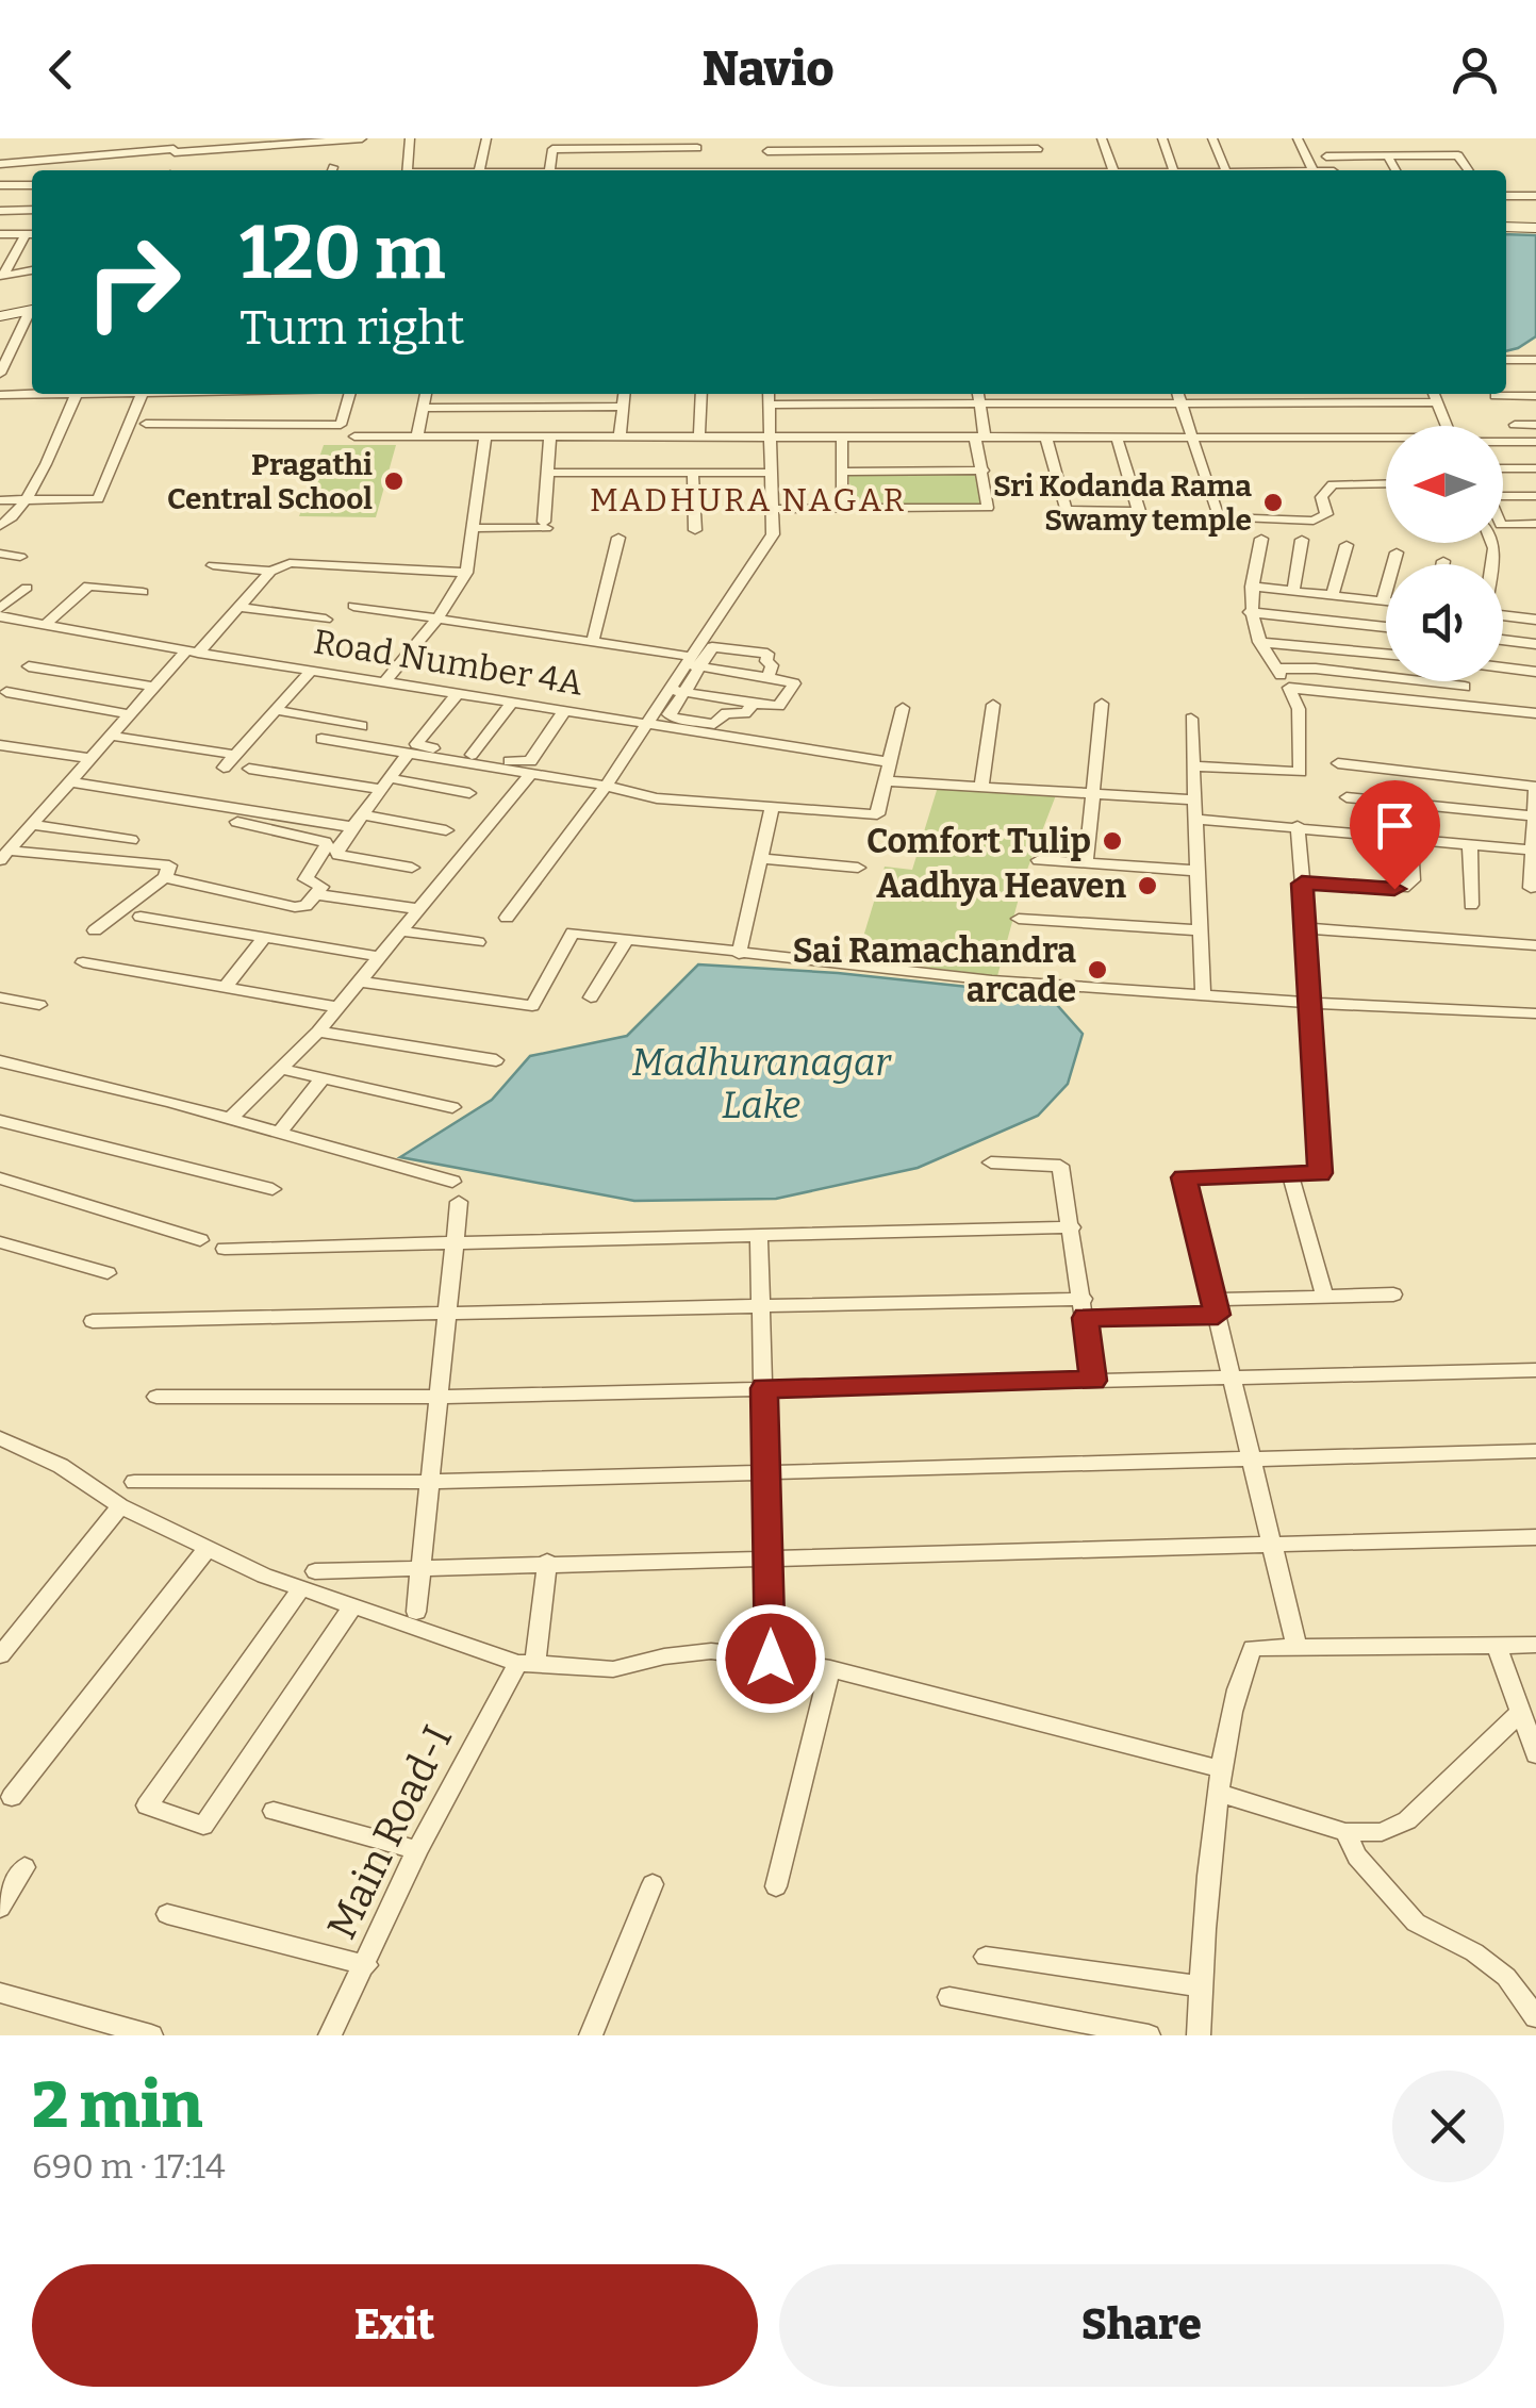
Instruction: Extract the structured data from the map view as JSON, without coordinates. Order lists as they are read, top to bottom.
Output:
{
  "streets": {
    "street": ["Road Number 4A", "Main Road-I"]
  },
  "districts": ["MADHURA NAGAR"],
  "water": ["Madhuranagar Lake"],
  "places": [
    "Pragathi Central School",
    "Sri Kodanda Rama Swamy temple",
    "Comfort Tulip",
    "Aadhya Heaven",
    "Sai Ramachandra arcade"
  ],
  "north": "left",
  "page": {
    "header": "Navio",
    "turn": ["120 m", "Turn right"],
    "heading": ["2 min", "690 m · 17:14"],
    "buttons": ["Exit", "Share"]
  }
}
